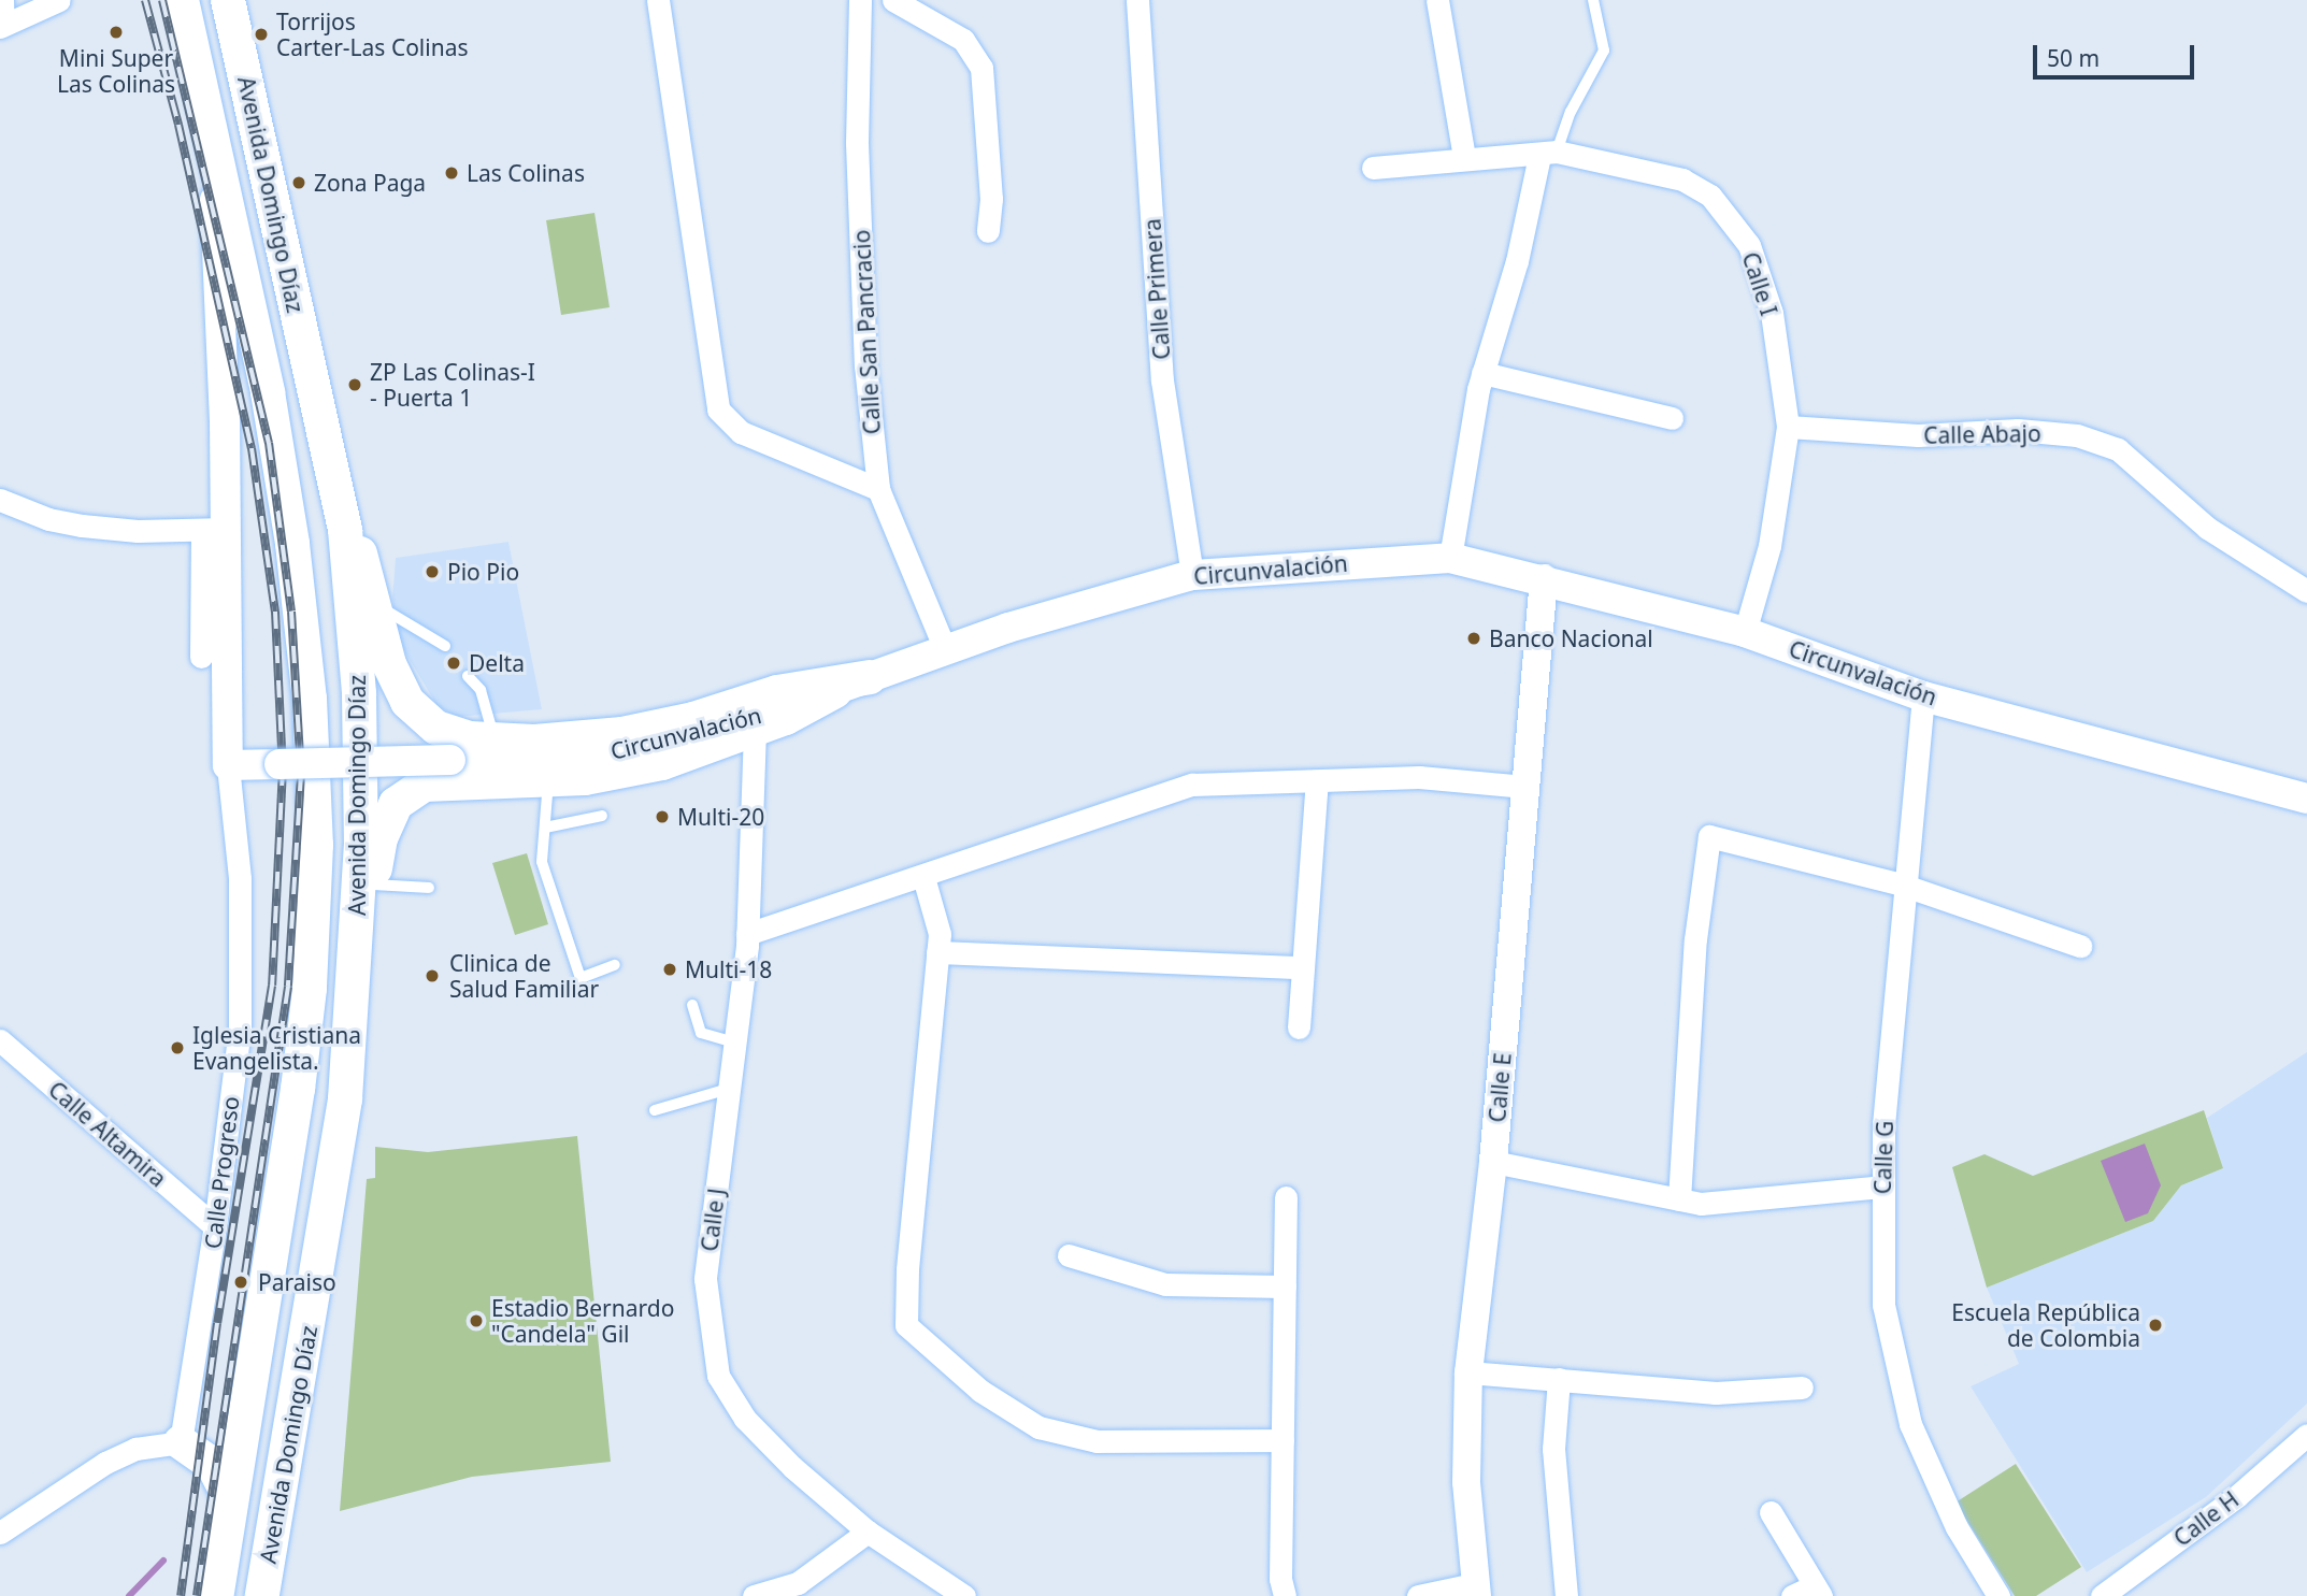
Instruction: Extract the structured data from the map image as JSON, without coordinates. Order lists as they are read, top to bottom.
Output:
{
  "streets": {
    "main road": ["Avenida Domingo Díaz", "Circunvalación"],
    "street": [
      "Calle I",
      "Calle Primera",
      "Calle San Pancracio",
      "Calle Abajo",
      "Calle E",
      "Calle Altamira",
      "Calle G",
      "Calle Progreso",
      "Calle J",
      "Calle H"
    ]
  },
  "crossings": [
    ["Calle I", "Calle Abajo"],
    ["Calle I", "Circunvalación"],
    ["Calle Primera", "Circunvalación"],
    ["Calle San Pancracio", "Circunvalación"],
    ["Circunvalación", "Calle E"],
    ["Circunvalación", "Calle G"],
    ["Circunvalación", "Calle Progreso"],
    ["Calle Altamira", "Calle Progreso"]
  ],
  "places": [
    "Mini Super Las Colinas",
    "Torrijos Carter-Las Colinas",
    "Las Colinas",
    "Zona Paga",
    "ZP Las Colinas-I - Puerta 1",
    "Pio Pio",
    "Banco Nacional",
    "Delta",
    "Multi-20",
    "Multi-18",
    "Clinica de Salud Familiar",
    "Iglesia Cristiana Evangelista.",
    "Paraiso",
    "Estadio Bernardo \"Candela\" Gil",
    "Escuela República de Colombia"
  ],
  "scale_bar": "50 m"
}
